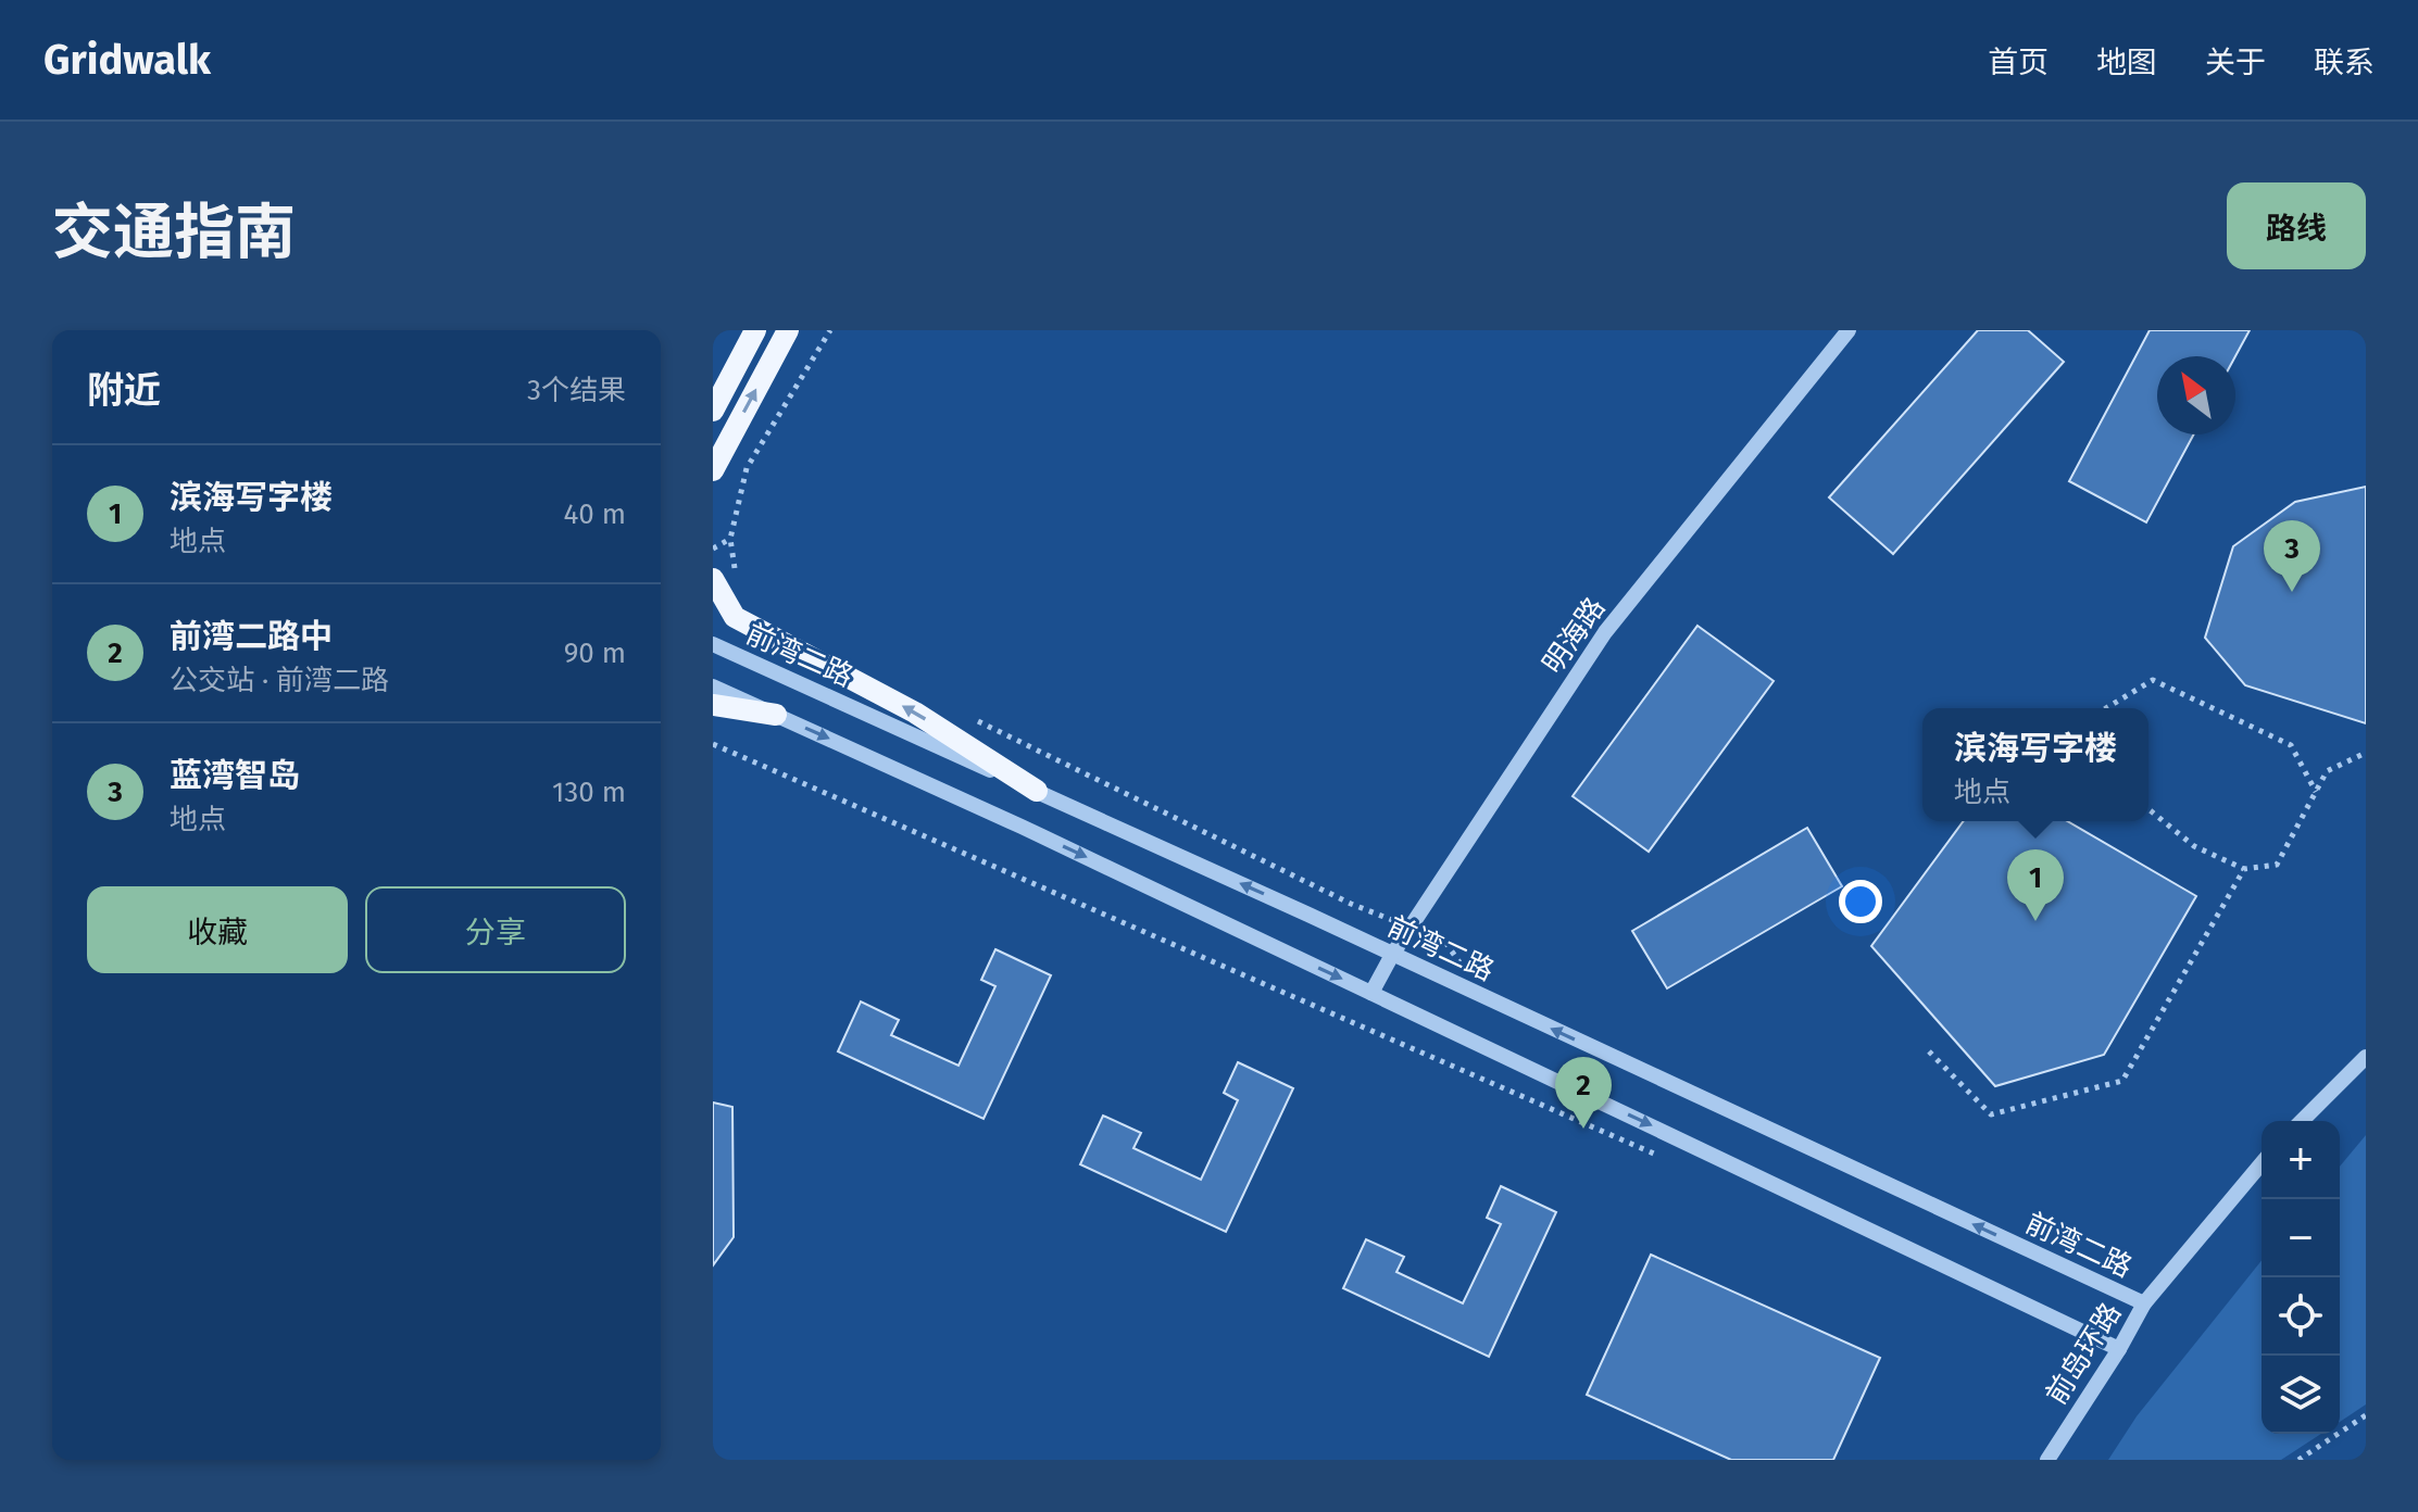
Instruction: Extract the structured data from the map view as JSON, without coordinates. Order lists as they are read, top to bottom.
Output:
{
  "streets": {
    "street": ["明海路", "前湾二路", "前岛环路"]
  },
  "crossings": [
    ["明海路", "前湾二路"],
    ["前湾二路", "前岛环路"]
  ],
  "north": "top left",
  "page": {
    "header": "Gridwalk",
    "nav": [
      "首页",
      "地图",
      "关于",
      "联系"
    ],
    "title": "交通指南",
    "buttons": [
      "路线",
      ["收藏", "分享"]
    ],
    "heading": ["附近", "3个结果"],
    "list": [
      {
        "mark": "1",
        "name": "滨海写字楼",
        "note": "地点",
        "value": "40 m"
      },
      {
        "mark": "2",
        "name": "前湾二路中",
        "note": "公交站 · 前湾二路",
        "value": "90 m"
      },
      {
        "mark": "3",
        "name": "蓝湾智岛",
        "note": "地点",
        "value": "130 m"
      }
    ],
    "pins": ["3", "1", "2"],
    "popup": ["滨海写字楼", "地点"],
    "map_buttons": ["+", "−"]
  }
}
